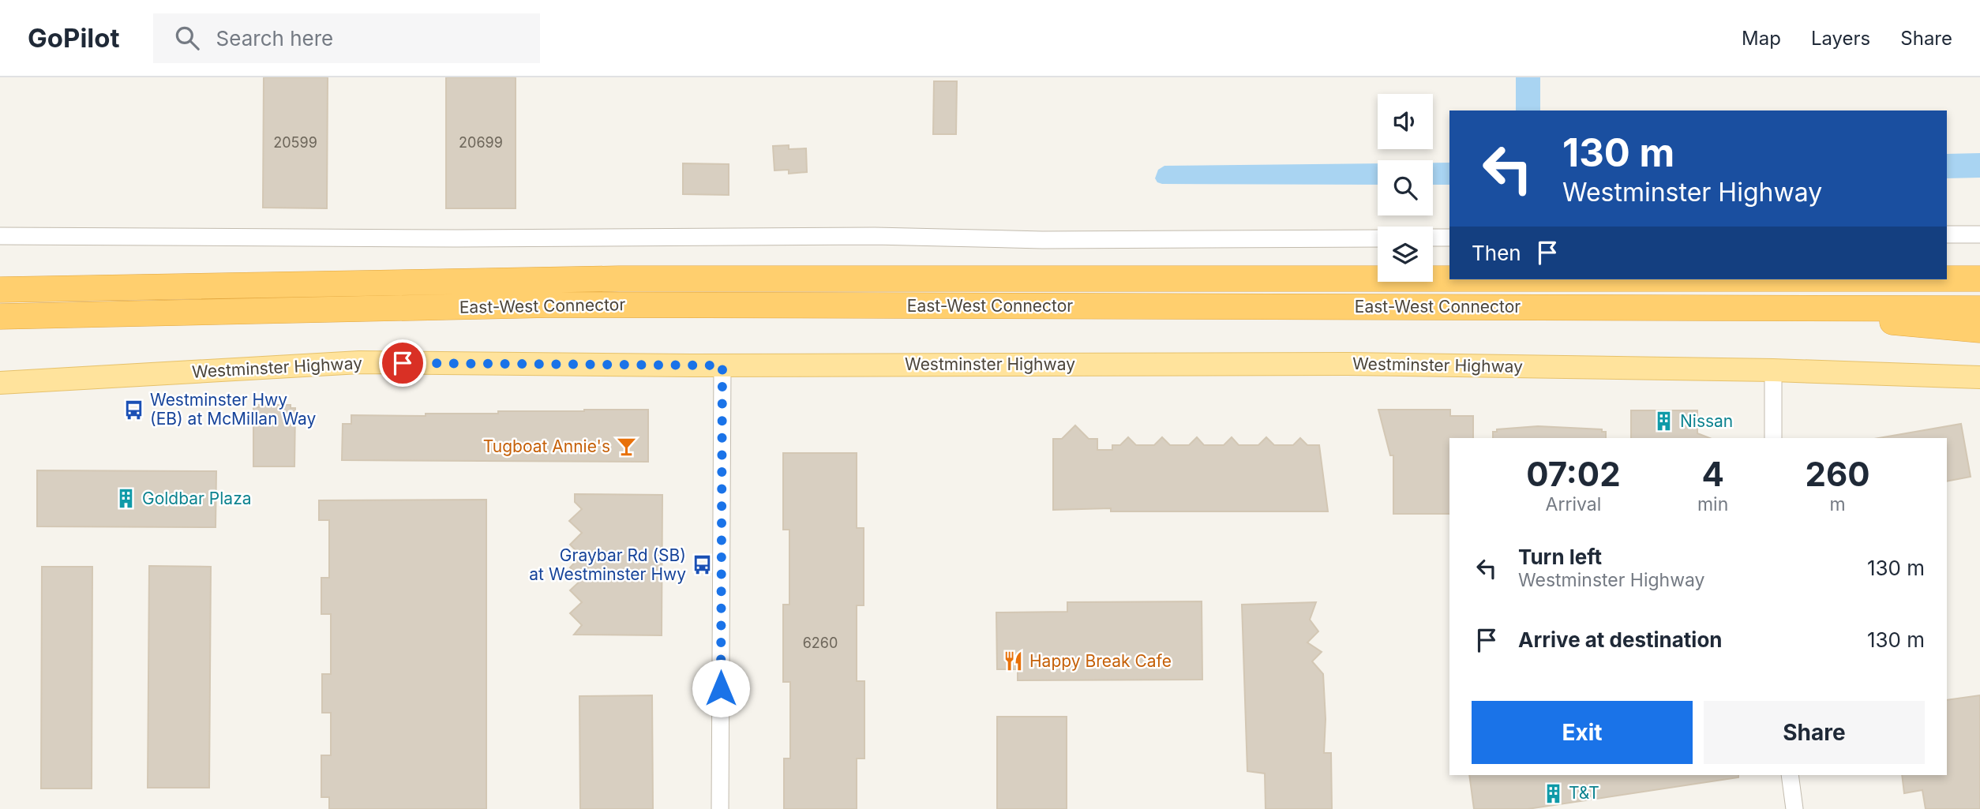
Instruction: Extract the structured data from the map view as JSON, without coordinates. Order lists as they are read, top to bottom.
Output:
{
  "streets": {
    "highway": ["East-West Connector"],
    "main road": ["Westminster Highway"]
  },
  "places": {
    "bus stop": ["Westminster Hwy (EB) at McMillan Way", "Graybar Rd (SB) at Westminster Hwy"],
    "building": ["Nissan", "Goldbar Plaza", "T&T"],
    "bar": ["Tugboat Annie's"],
    "restaurant": ["Happy Break Cafe"]
  },
  "house_numbers": ["20599", "20699", "6260"],
  "page": {
    "header": "GoPilot",
    "search": "Search here",
    "nav": ["Map", "Layers", "Share"],
    "turn": ["130 m", "Westminster Highway"],
    "then": "Then",
    "eta": [
      "07:02",
      "Arrival",
      "4",
      "min",
      "260",
      "m"
    ],
    "list": [
      {
        "name": "Turn left",
        "note": "Westminster Highway",
        "value": "130 m"
      },
      {
        "name": "Arrive at destination",
        "value": "130 m"
      }
    ],
    "buttons": ["Exit", "Share"]
  }
}
